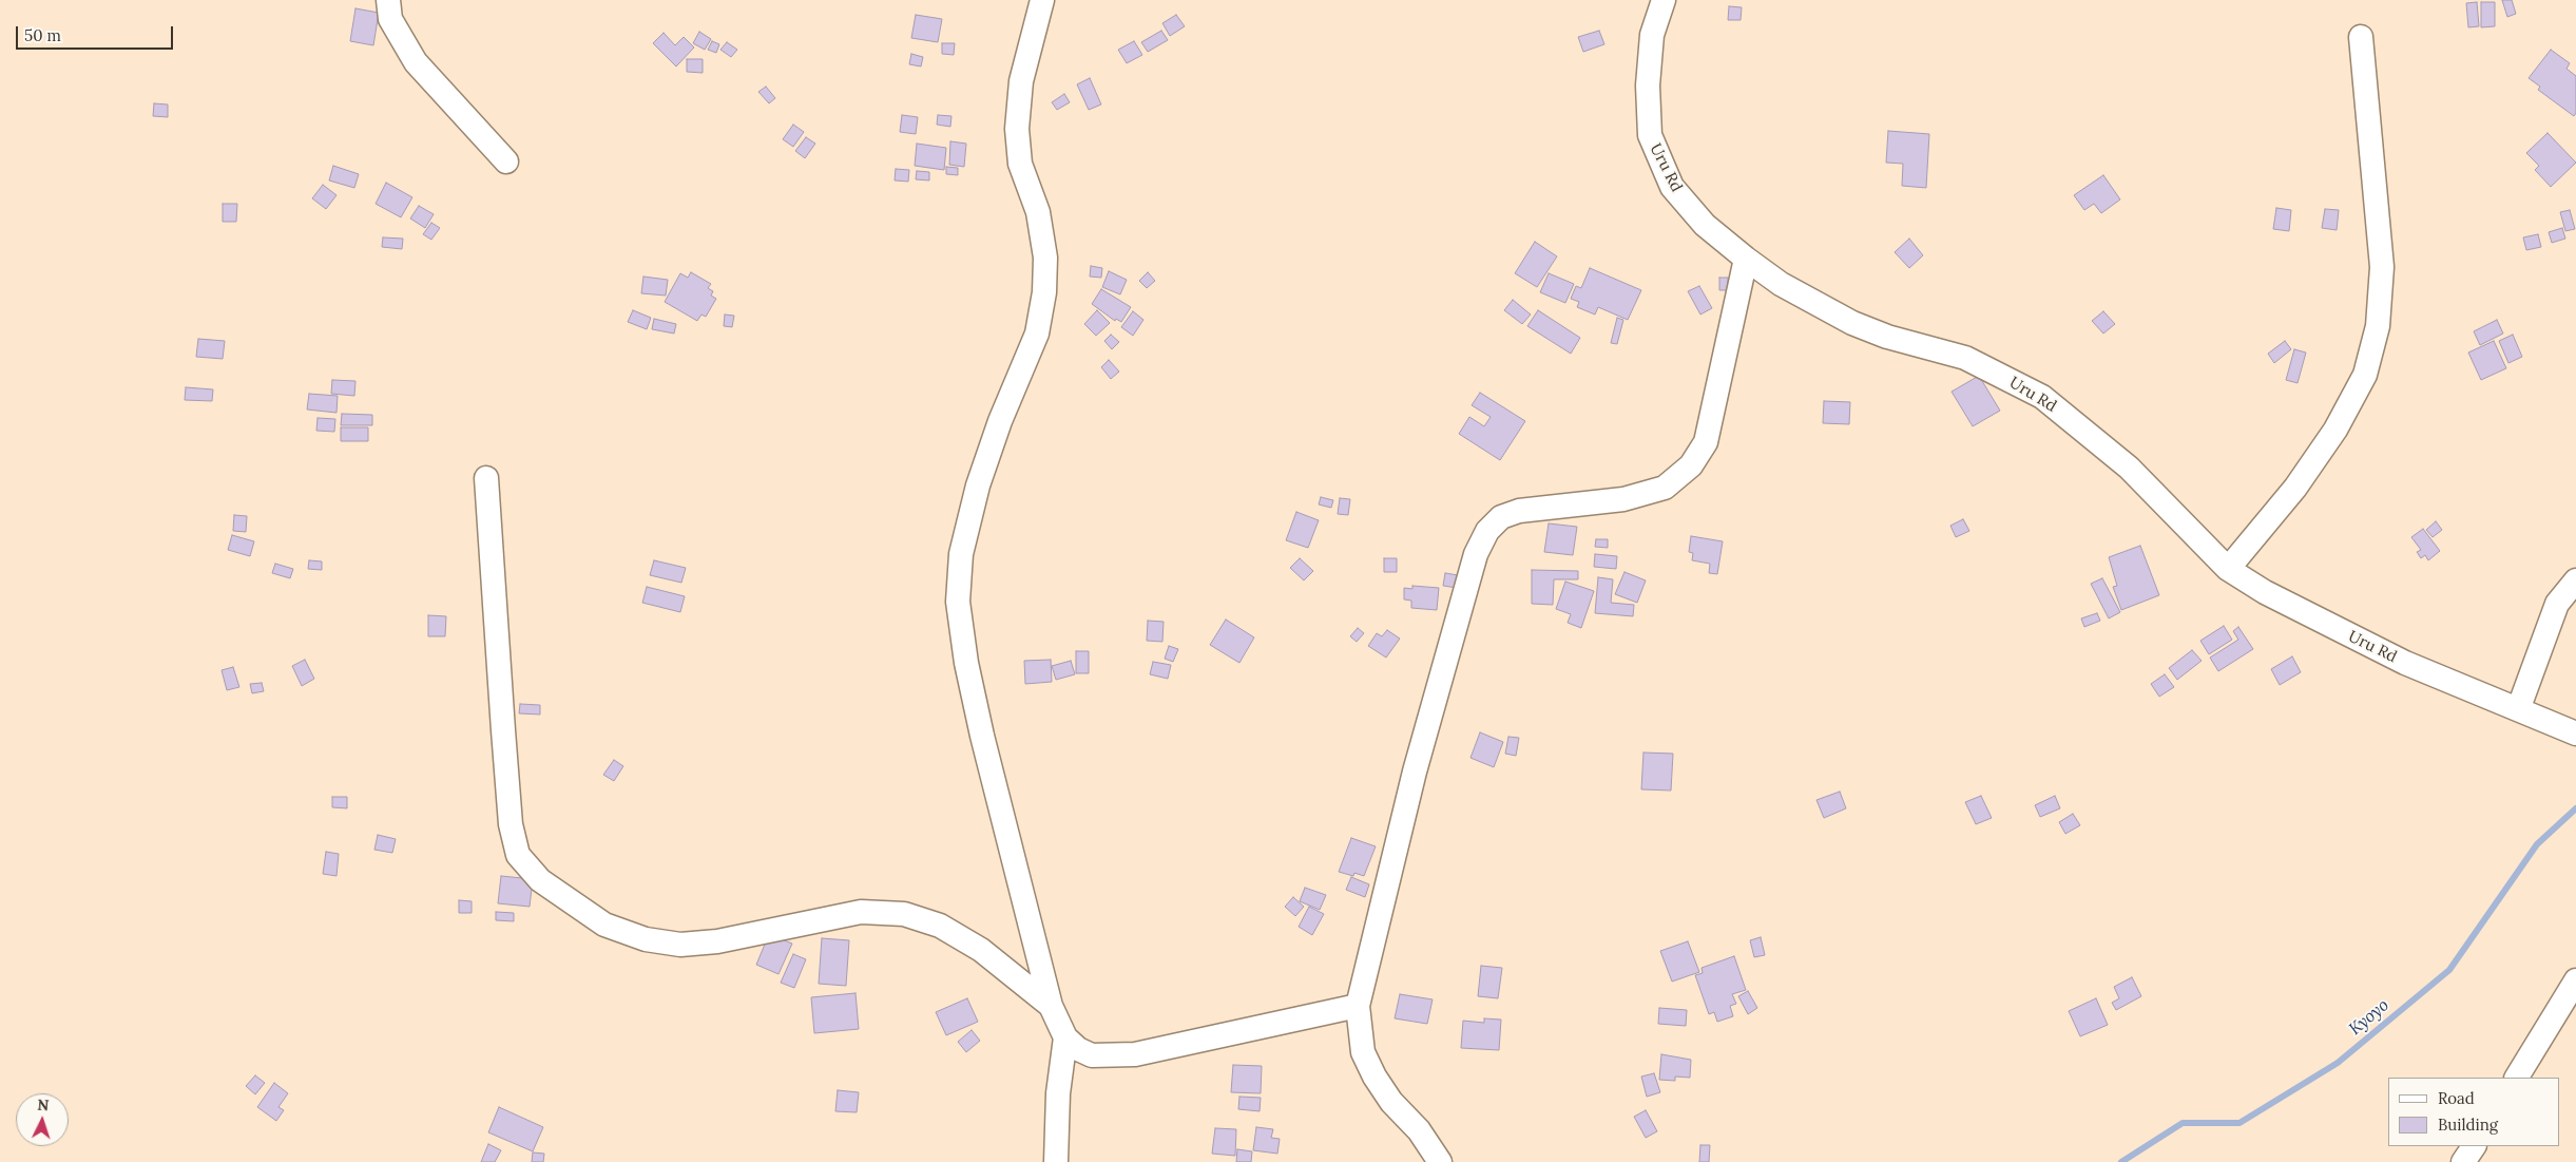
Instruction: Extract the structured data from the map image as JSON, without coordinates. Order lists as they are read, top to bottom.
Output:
{
  "streets": {
    "street": ["Uru Rd"]
  },
  "water": ["Kyoyo"],
  "legend": ["Road", "Building"],
  "scale_bar": "50 m",
  "north": "top"
}
